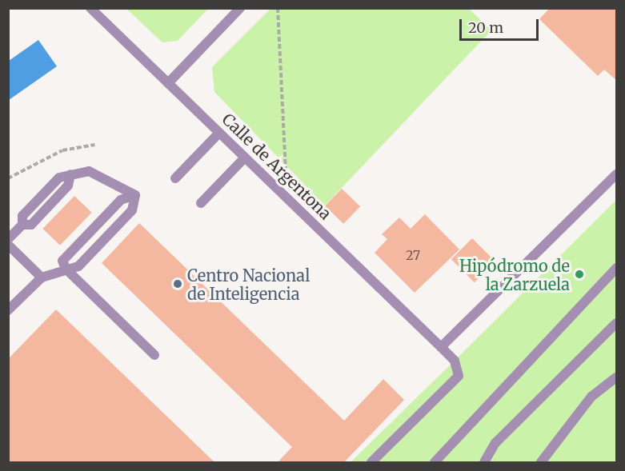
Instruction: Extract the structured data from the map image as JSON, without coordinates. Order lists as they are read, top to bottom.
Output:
{
  "streets": {
    "street": ["Calle de Argentona"]
  },
  "places": ["Hipódromo de la Zarzuela", "Centro Nacional de Inteligencia"],
  "house_numbers": ["27"],
  "scale_bar": "20 m"
}
